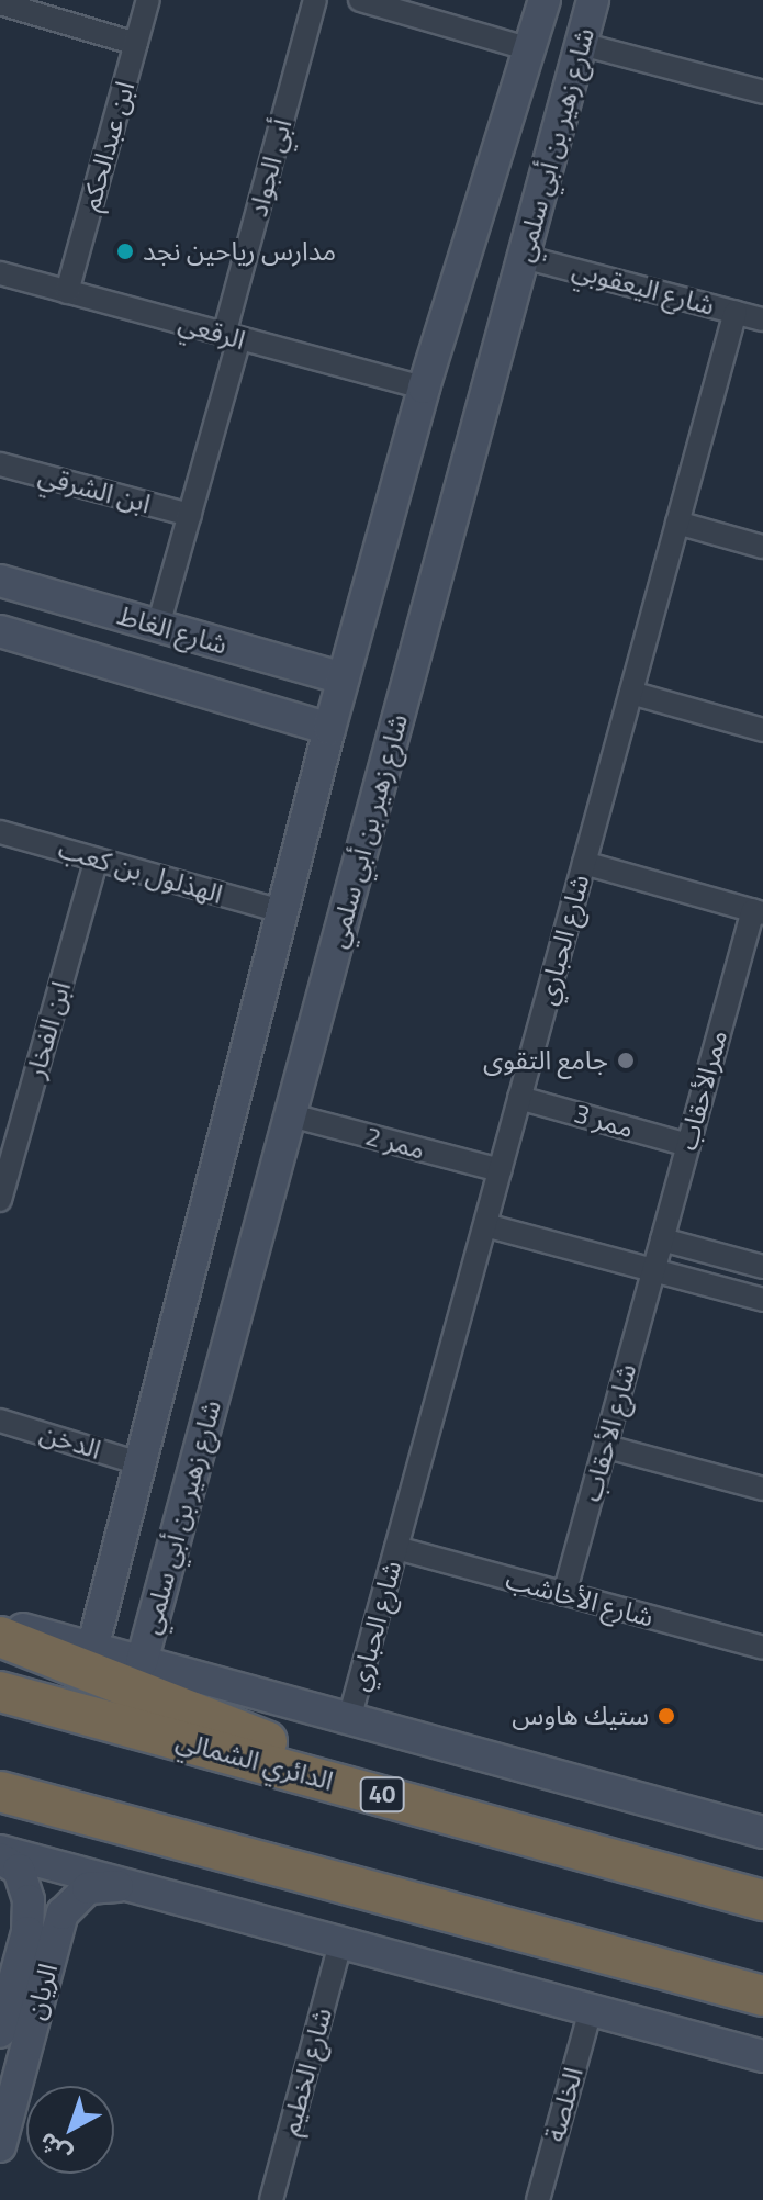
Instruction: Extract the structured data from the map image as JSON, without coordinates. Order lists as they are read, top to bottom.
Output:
{
  "streets": {
    "highway": ["الدائري الشمالي", "40"],
    "street": [
      "شارع زهير بن أبي سلمي",
      "ابن عبدالحكم",
      "أبي الجواد",
      "شارع اليعقوبي",
      "الرقعي",
      "ابن الشرقي",
      "شارع الغاط",
      "الهذلول بن كعب",
      "شارع الحباري",
      "ابن الفخار",
      "ممرالأحقاب",
      "ممر 3",
      "ممر 2",
      "شارع الأحقاب",
      "الدخن",
      "شارع الأخاشب",
      "الريان",
      "شارع الخطيم",
      "الخلصة"
    ]
  },
  "crossings": [
    ["شارع زهير بن أبي سلمي", "شارع اليعقوبي"],
    ["شارع زهير بن أبي سلمي", "الرقعي"],
    ["شارع زهير بن أبي سلمي", "شارع الغاط"],
    ["شارع زهير بن أبي سلمي", "الهذلول بن كعب"],
    ["شارع زهير بن أبي سلمي", "ممر 2"],
    ["شارع زهير بن أبي سلمي", "الدخن"],
    ["ابن عبدالحكم", "الرقعي"],
    ["أبي الجواد", "الرقعي"],
    ["أبي الجواد", "ابن الشرقي"],
    ["أبي الجواد", "شارع الغاط"],
    ["شارع اليعقوبي", "شارع الحباري"],
    ["الهذلول بن كعب", "ابن الفخار"],
    ["شارع الحباري", "ممر 3"],
    ["شارع الحباري", "ممر 2"],
    ["شارع الحباري", "شارع الأخاشب"],
    ["ممرالأحقاب", "ممر 3"],
    ["ممرالأحقاب", "شارع الأحقاب"],
    ["شارع الأحقاب", "شارع الأخاشب"]
  ],
  "places": ["مدارس رياحين نجد", "جامع التقوى", "ستيك هاوس"],
  "north": "bottom left"
}
